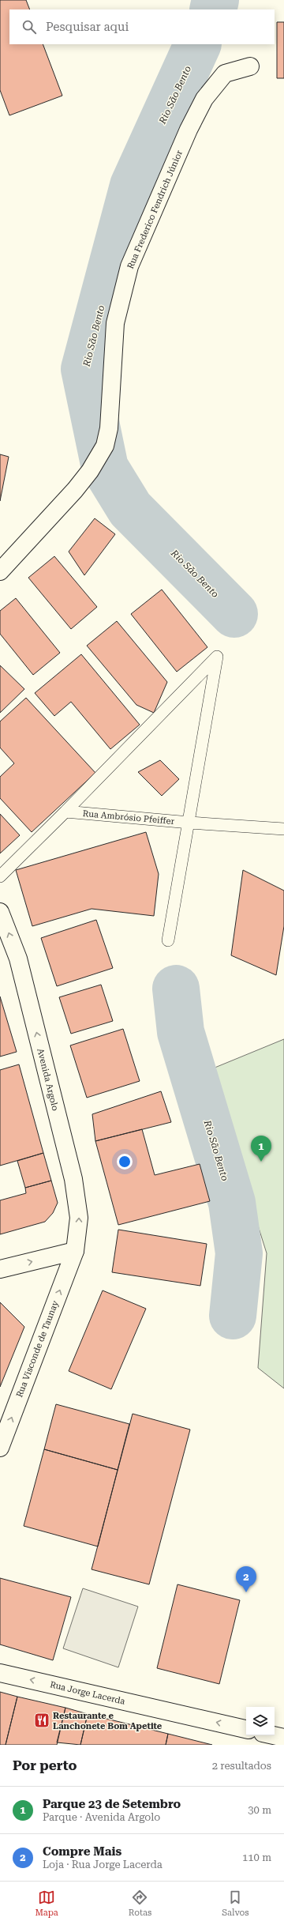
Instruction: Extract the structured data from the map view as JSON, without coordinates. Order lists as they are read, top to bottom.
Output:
{
  "streets": {
    "main road": [
      "Rua Frederico Fendrich Júnior",
      "Avenida Argolo",
      "Rua Visconde de Taunay",
      "Rua Jorge Lacerda"
    ],
    "lane": ["Rua Ambrósio Pfeiffer"]
  },
  "crossings": [
    ["Avenida Argolo", "Rua Visconde de Taunay"]
  ],
  "one_way": ["Avenida Argolo", "Rua Visconde de Taunay", "Rua Jorge Lacerda"],
  "water": ["Rio São Bento"],
  "places": {
    "restaurant": ["Restaurante e Lanchonete Bom Apetite"]
  },
  "page": {
    "search": "Pesquisar aqui",
    "pins": ["1", "2"],
    "heading": ["Por perto", "2 resultados"],
    "list": [
      {
        "mark": "1",
        "name": "Parque 23 de Setembro",
        "note": "Parque · Avenida Argolo",
        "value": "30 m"
      },
      {
        "mark": "2",
        "name": "Compre Mais",
        "note": "Loja · Rua Jorge Lacerda",
        "value": "110 m"
      }
    ],
    "nav": ["Mapa", "Rotas", "Salvos"]
  }
}
